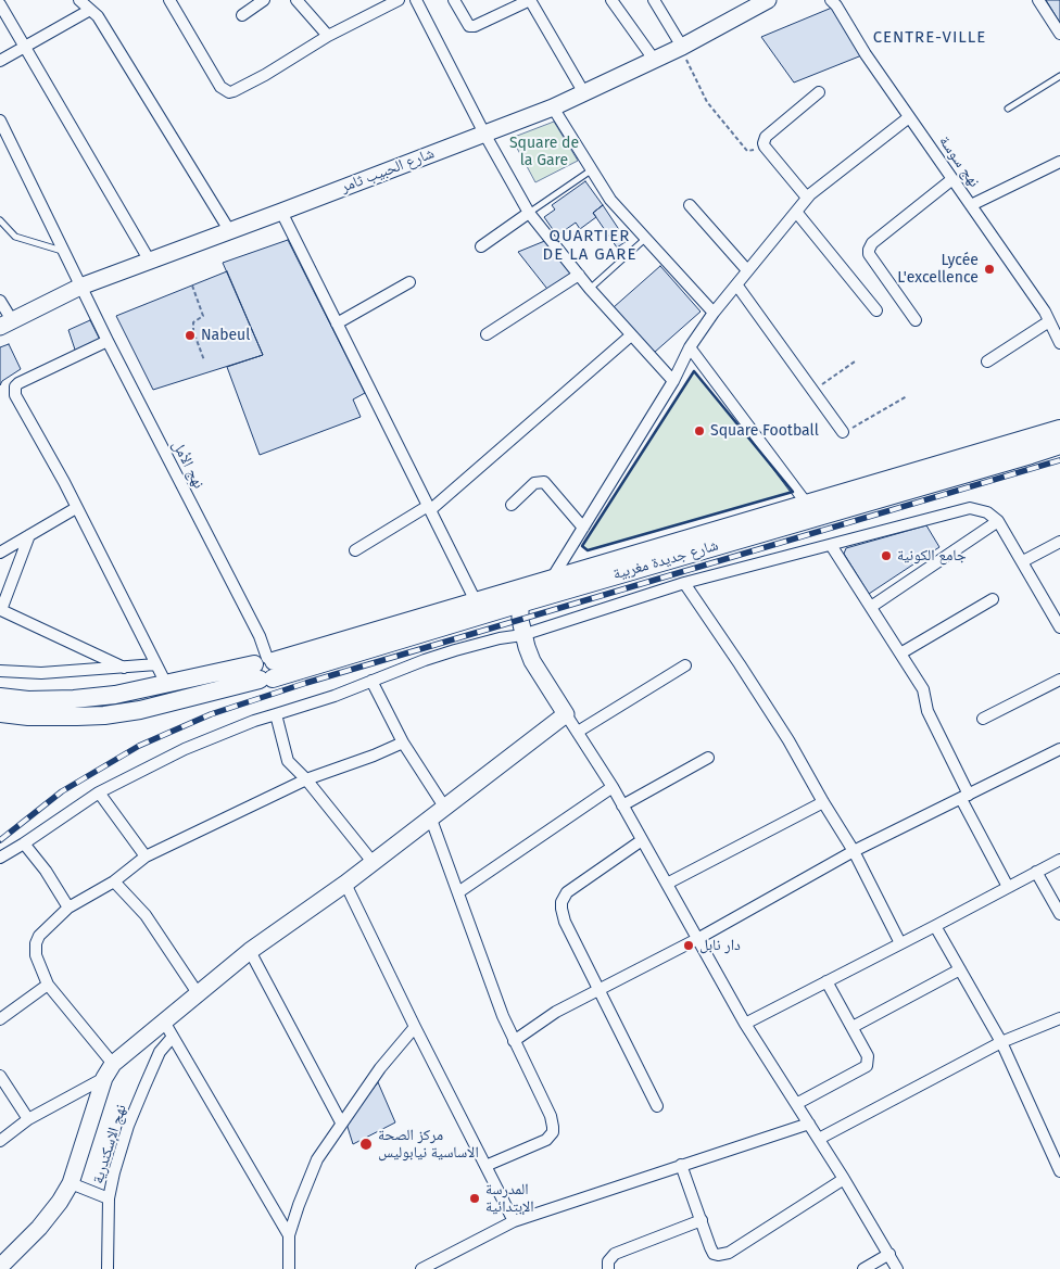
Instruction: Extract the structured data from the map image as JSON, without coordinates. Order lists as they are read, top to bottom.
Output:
{
  "streets": {
    "main road": ["شارع الحبيب ثامر", "شارع جديدة مغربية"],
    "street": ["نهج سوسة", "نهج الأمل", "نهج الإسكندرية"]
  },
  "crossings": [
    ["شارع الحبيب ثامر", "نهج الأمل"],
    ["نهج الأمل", "شارع جديدة مغربية"]
  ],
  "districts": ["CENTRE-VILLE", "QUARTIER DE LA GARE"],
  "parks": ["Square de la Gare"],
  "places": [
    "Lycée L'excellence",
    "Nabeul",
    "Square Football",
    "جامع الكونية",
    "دار نابل",
    "مركز الصحة الاساسية نيابوليس",
    "المدرسة الإبتدائية"
  ]
}
